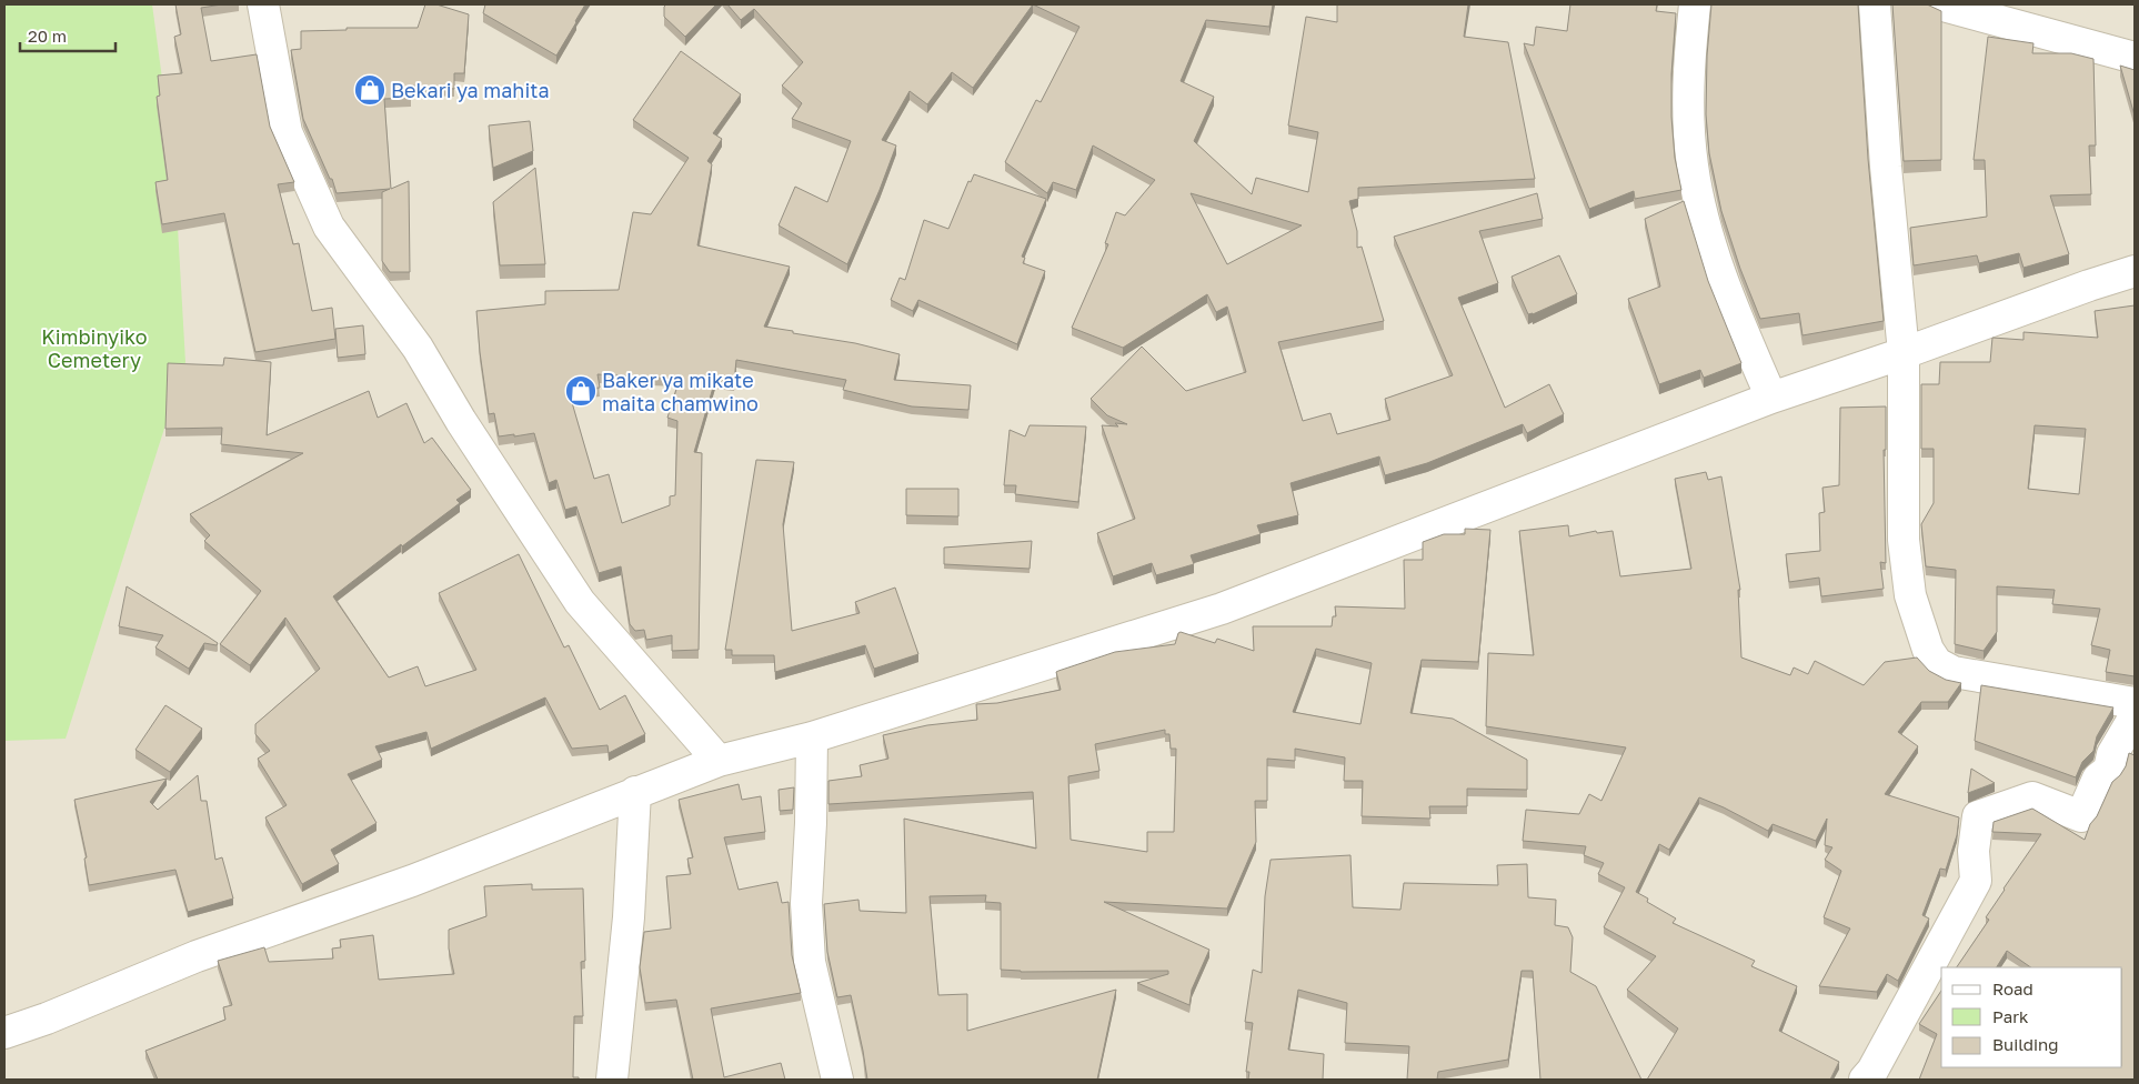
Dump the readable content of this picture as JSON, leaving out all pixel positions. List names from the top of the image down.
{
  "parks": ["Kimbinyiko Cemetery"],
  "places": {
    "shop": ["Bekari ya mahita", "Baker ya mikate maita chamwino"]
  },
  "legend": ["Road", "Park", "Building"],
  "scale_bar": "20 m"
}
